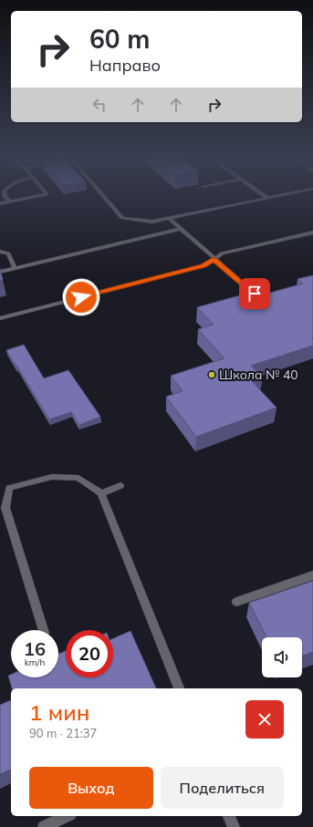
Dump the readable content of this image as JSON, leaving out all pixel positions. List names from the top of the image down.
{
  "places": ["Школа № 40"],
  "page": {
    "turn": ["60 m", "Направо"],
    "speed": "16 km/h",
    "limit": "20",
    "heading": ["1 мин", "90 m · 21:37"],
    "buttons": ["Выход", "Поделиться"]
  }
}
